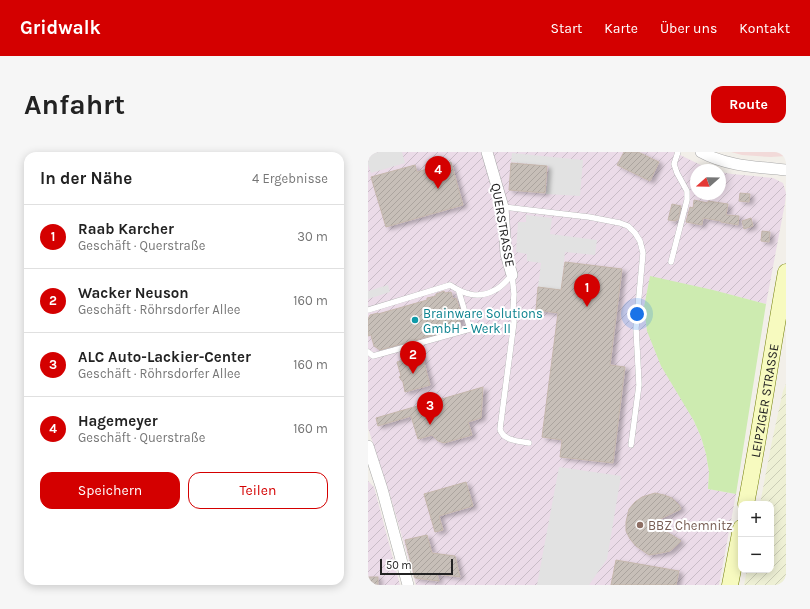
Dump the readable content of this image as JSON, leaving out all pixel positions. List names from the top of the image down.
{
  "streets": {
    "main road": ["LEIPZIGER STRASSE"],
    "street": ["QUERSTRASSE"]
  },
  "places": ["Brainware Solutions GmbH - Werk II", "BBZ Chemnitz"],
  "scale_bar": "50 m",
  "north": "left",
  "page": {
    "header": "Gridwalk",
    "nav": [
      "Start",
      "Karte",
      "Über uns",
      "Kontakt"
    ],
    "buttons": [
      "Route",
      ["Speichern", "Teilen"]
    ],
    "title": "Anfahrt",
    "heading": ["In der Nähe", "4 Ergebnisse"],
    "pins": [
      "4",
      "1",
      "2",
      "3"
    ],
    "list": [
      {
        "mark": "1",
        "name": "Raab Karcher",
        "note": "Geschäft · Querstraße",
        "value": "30 m"
      },
      {
        "mark": "2",
        "name": "Wacker Neuson",
        "note": "Geschäft · Röhrsdorfer Allee",
        "value": "160 m"
      },
      {
        "mark": "3",
        "name": "ALC Auto-Lackier-Center",
        "note": "Geschäft · Röhrsdorfer Allee",
        "value": "160 m"
      },
      {
        "mark": "4",
        "name": "Hagemeyer",
        "note": "Geschäft · Querstraße",
        "value": "160 m"
      }
    ],
    "map_buttons": ["+", "−"],
    "scale": "50 m"
  }
}
